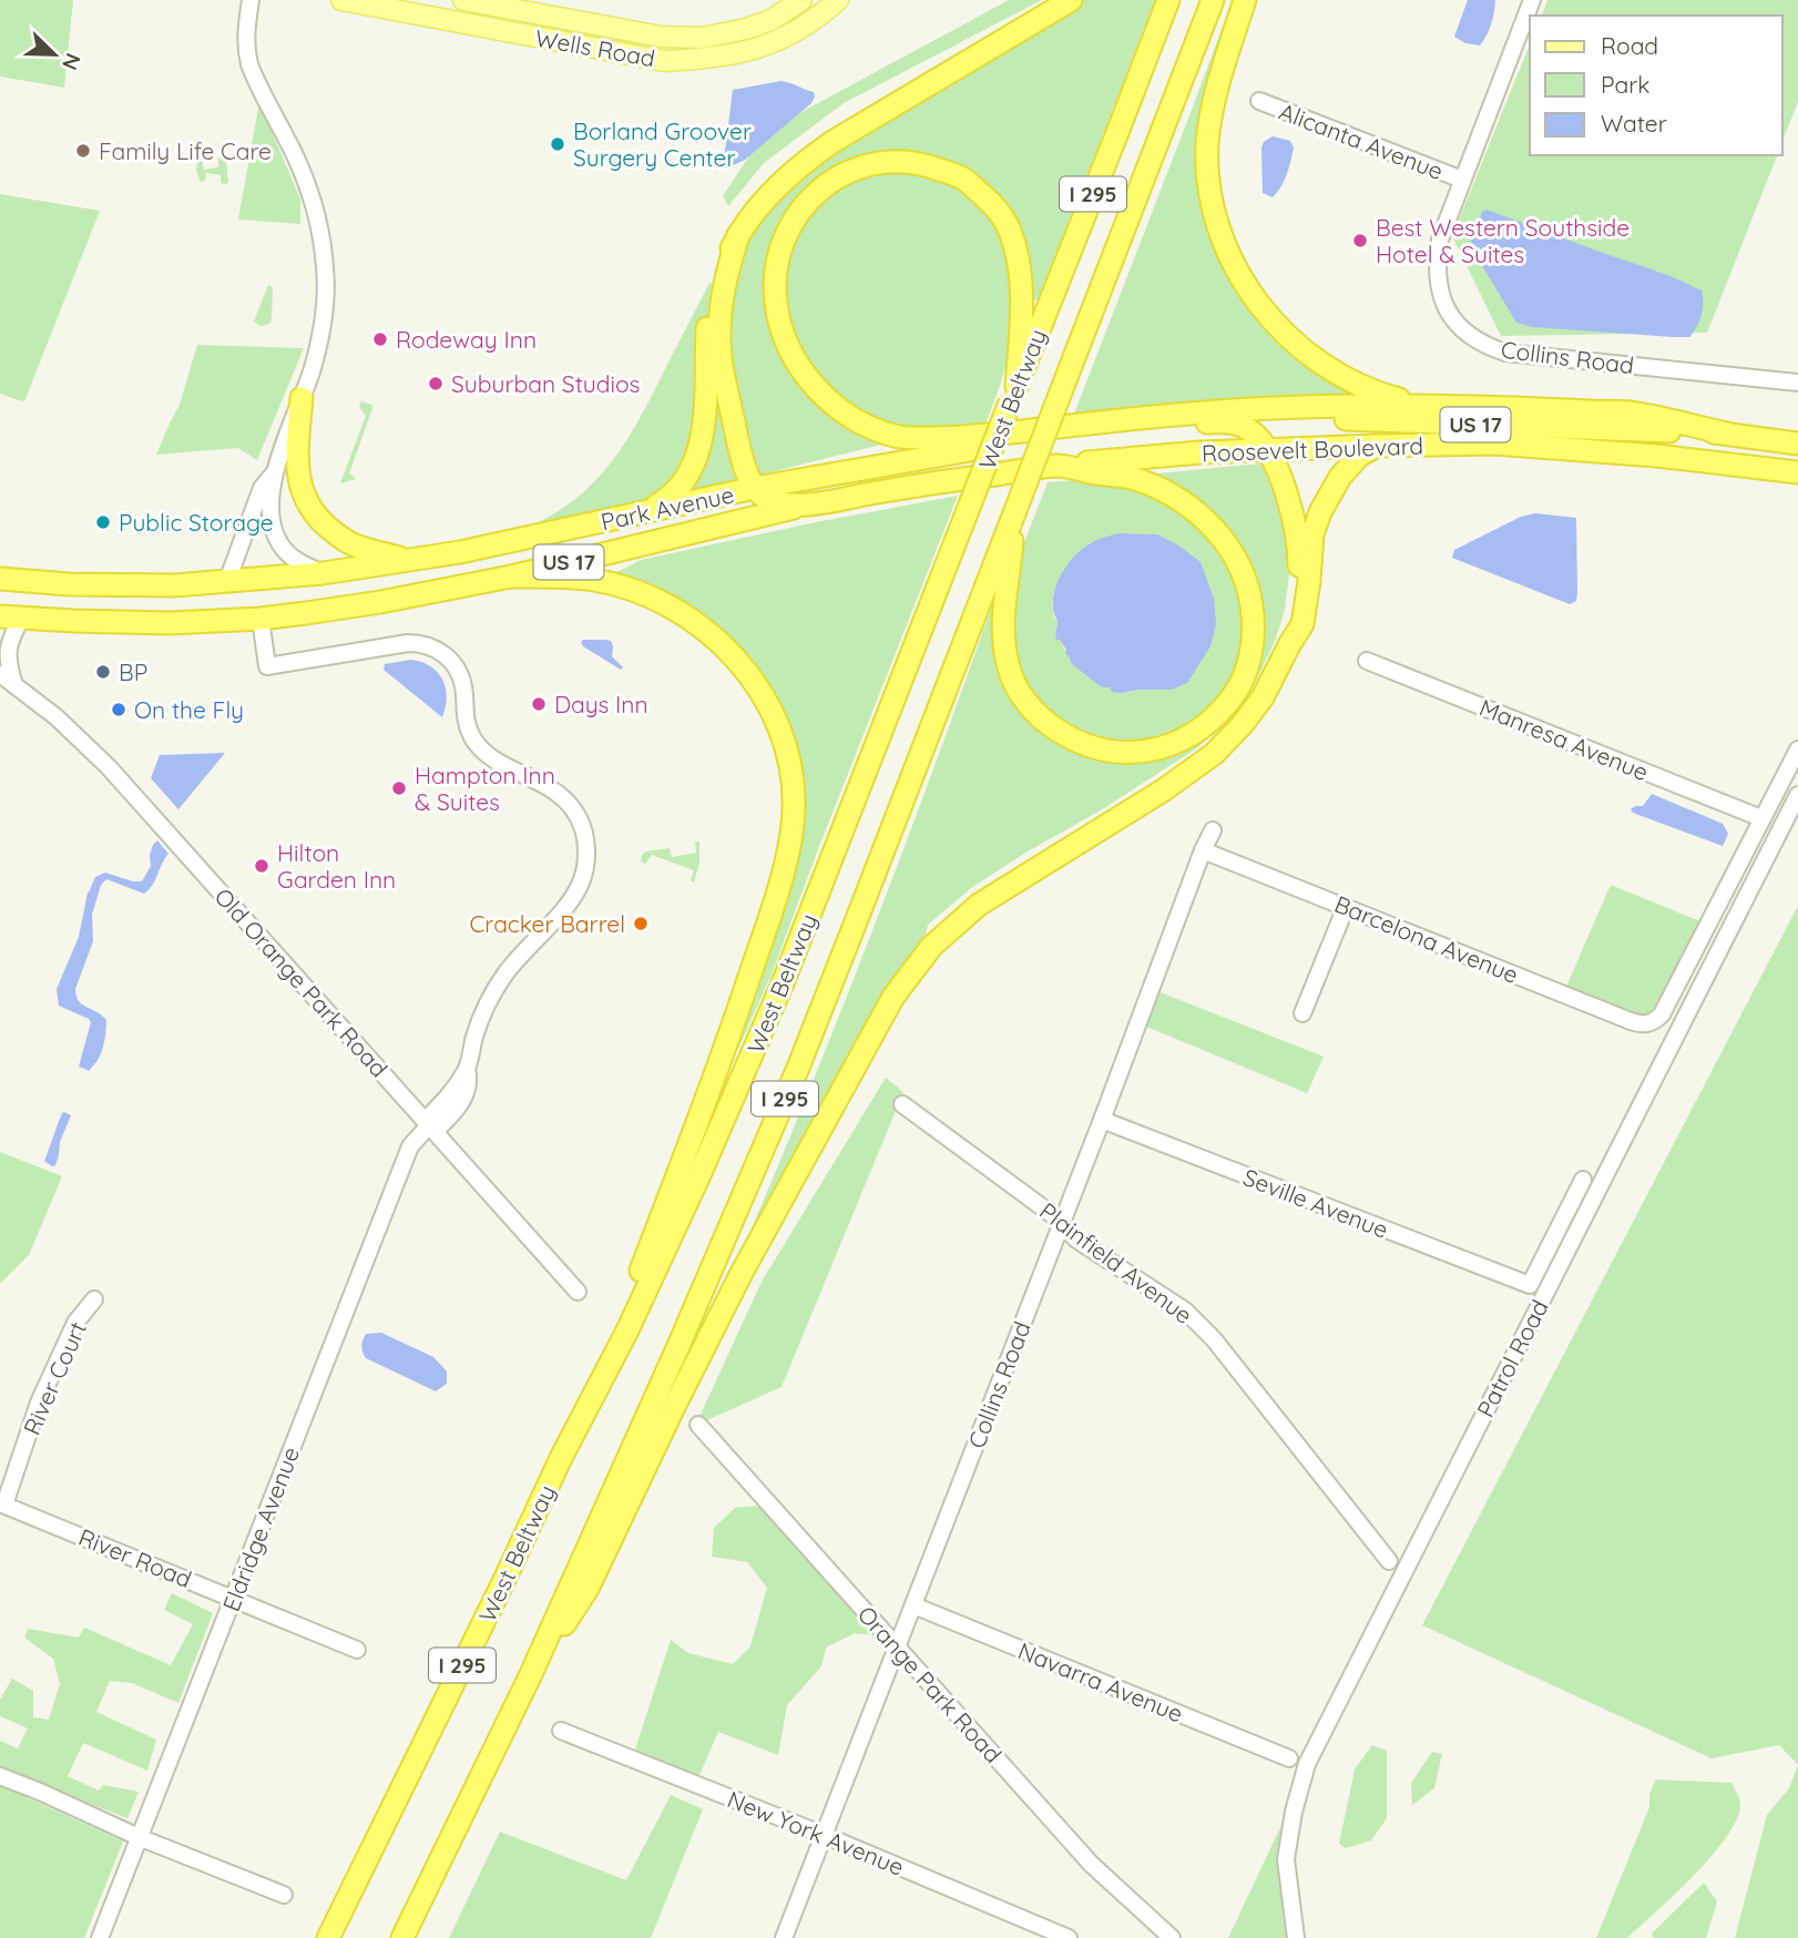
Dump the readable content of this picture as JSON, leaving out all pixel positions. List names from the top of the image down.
{
  "streets": {
    "highway": [
      "I 295",
      "West Beltway",
      "US 17",
      "Roosevelt Boulevard",
      "Park Avenue"
    ],
    "main road": ["Wells Road"],
    "street": [
      "Alicanta Avenue",
      "Collins Road",
      "Manresa Avenue",
      "Barcelona Avenue",
      "Old Orange Park Road",
      "Seville Avenue",
      "Plainfield Avenue",
      "Patrol Road",
      "River Court",
      "Eldridge Avenue",
      "River Road",
      "Navarra Avenue",
      "Orange Park Road",
      "New York Avenue"
    ]
  },
  "crossings": [
    ["Alicanta Avenue", "Collins Road"],
    ["Collins Road", "Barcelona Avenue"],
    ["Collins Road", "Seville Avenue"],
    ["Collins Road", "Plainfield Avenue"],
    ["Collins Road", "Navarra Avenue"],
    ["Collins Road", "Orange Park Road"],
    ["Collins Road", "New York Avenue"],
    ["US 17", "Roosevelt Boulevard"],
    ["US 17", "Park Avenue"],
    ["Roosevelt Boulevard", "Park Avenue"],
    ["Park Avenue", "Eldridge Avenue"],
    ["Manresa Avenue", "Barcelona Avenue"],
    ["Old Orange Park Road", "Eldridge Avenue"],
    ["River Court", "River Road"],
    ["Eldridge Avenue", "River Road"]
  ],
  "places": [
    "Borland Groover Surgery Center",
    "Family Life Care",
    "Best Western Southside Hotel & Suites",
    "Rodeway Inn",
    "Suburban Studios",
    "Public Storage",
    "BP",
    "Days Inn",
    "On the Fly",
    "Hampton Inn & Suites",
    "Hilton Garden Inn",
    "Cracker Barrel"
  ],
  "legend": ["Road", "Park", "Water"],
  "north": "bottom right"
}
